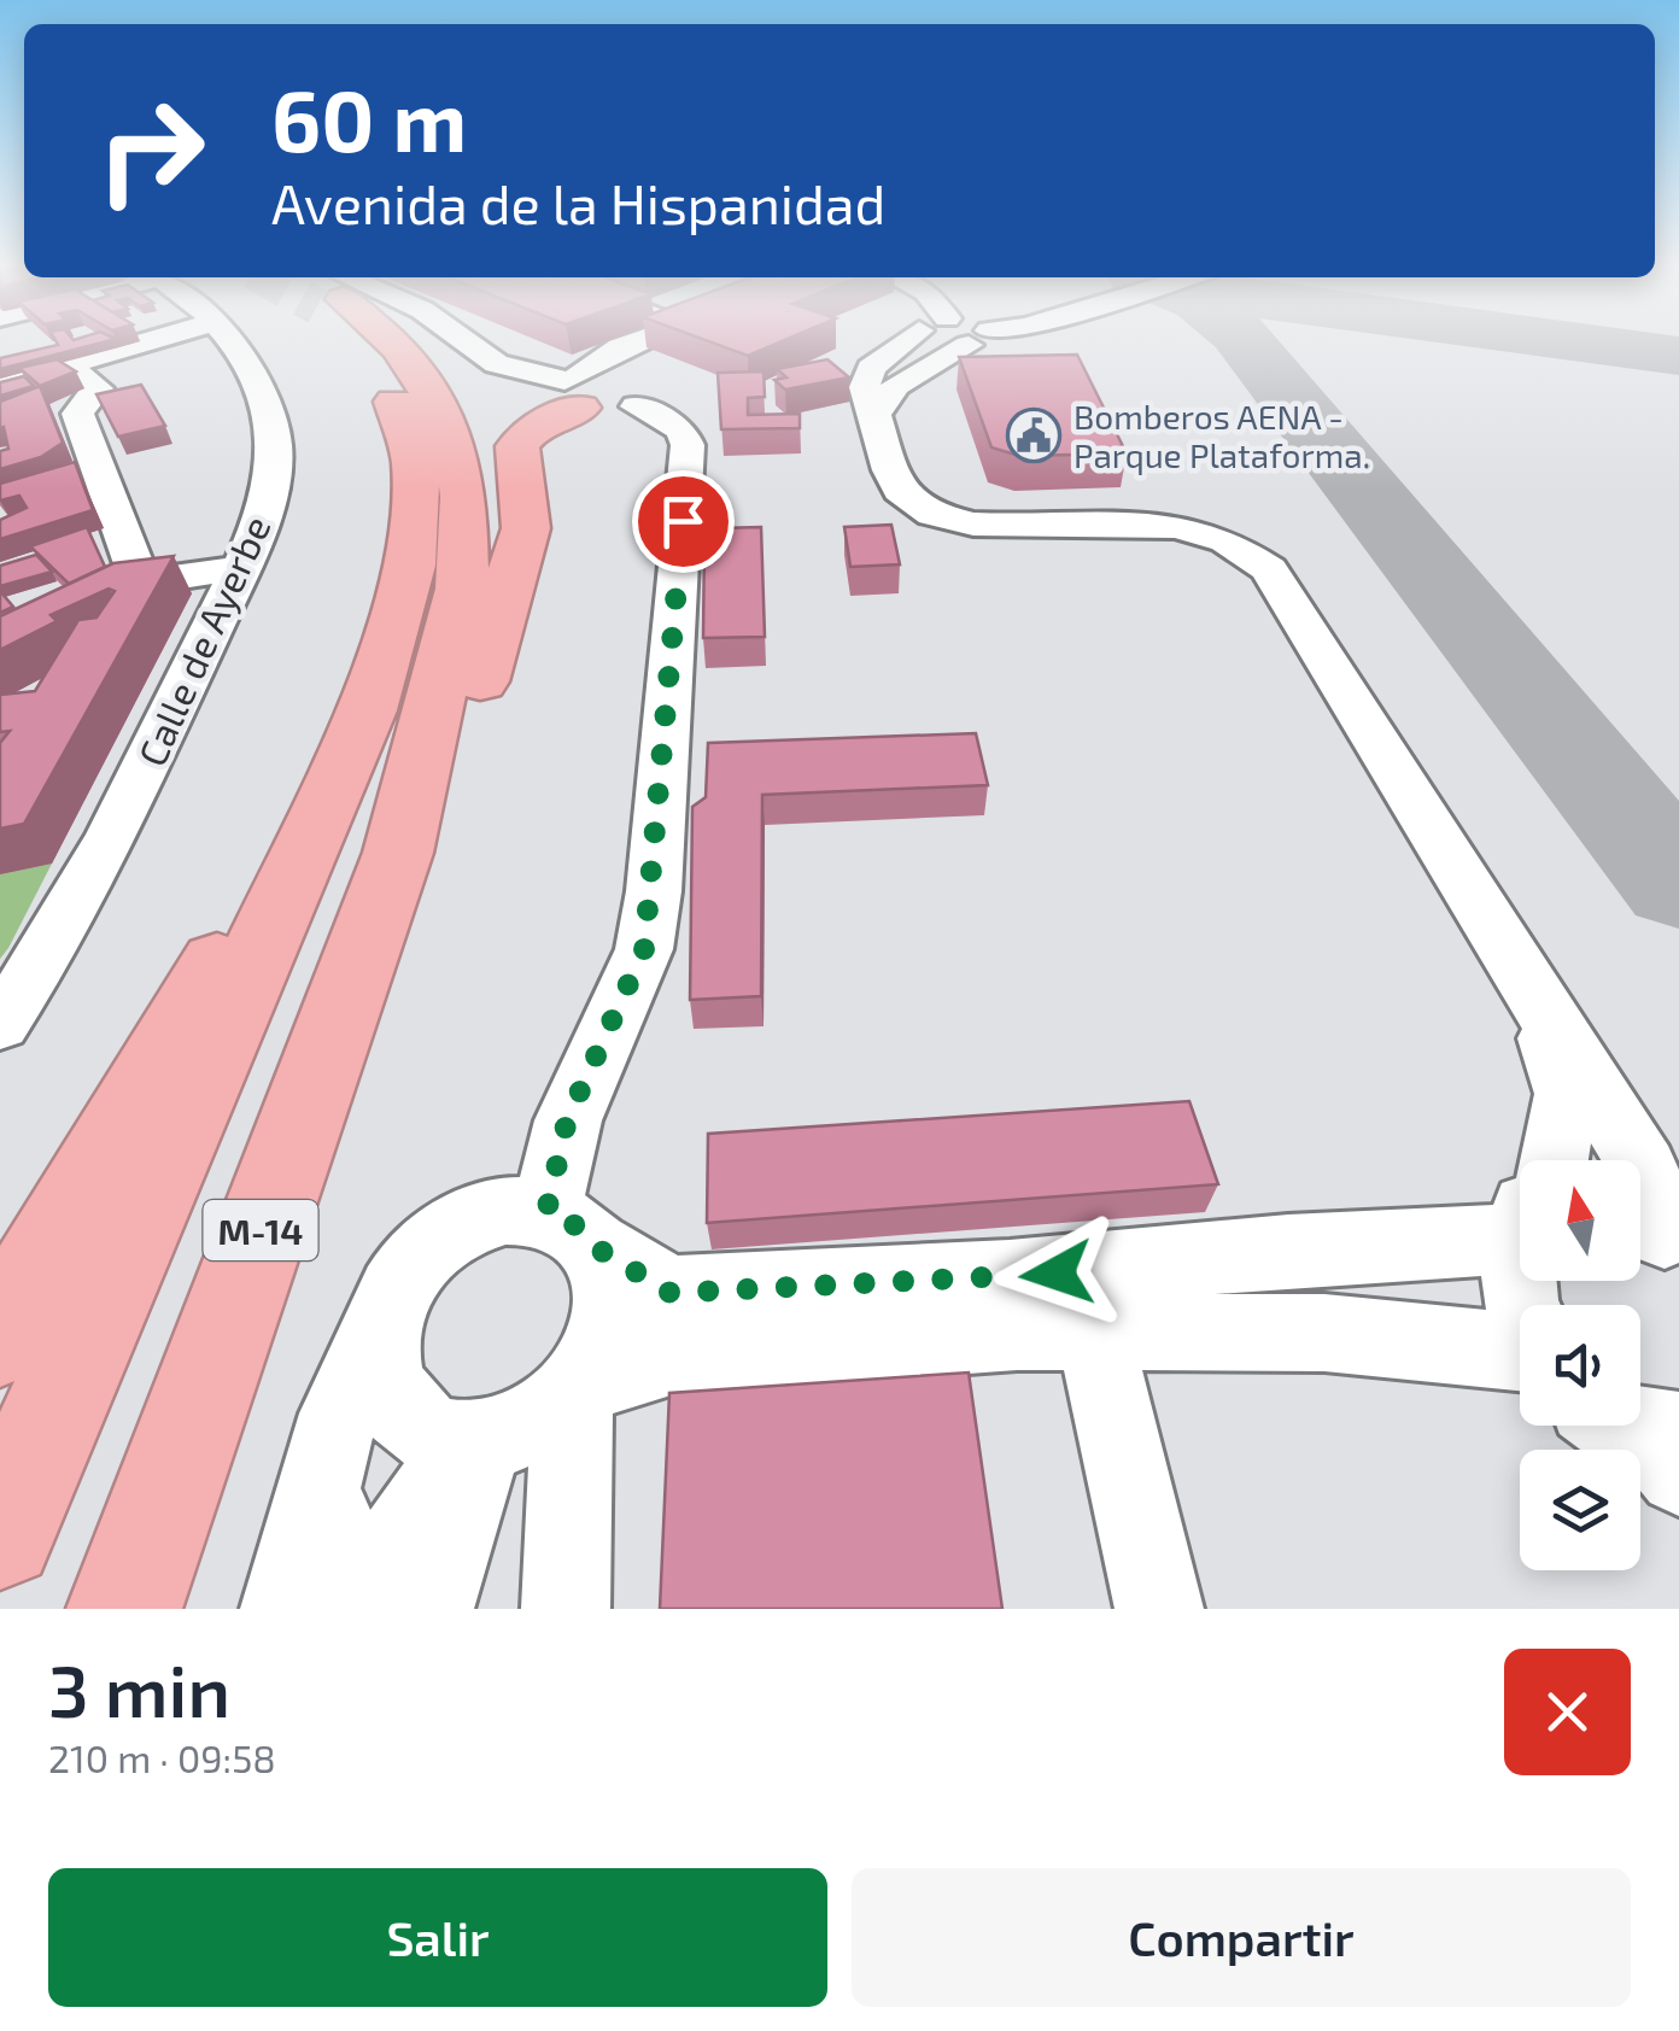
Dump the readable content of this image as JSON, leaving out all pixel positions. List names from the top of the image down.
{
  "streets": {
    "highway": ["M-14"],
    "street": ["Calle de Ayerbe"]
  },
  "places": {
    "public building": ["Bomberos AENA - Parque Plataforma."]
  },
  "north": "top",
  "page": {
    "turn": ["60 m", "Avenida de la Hispanidad"],
    "heading": ["3 min", "210 m · 09:58"],
    "buttons": ["Salir", "Compartir"]
  }
}
